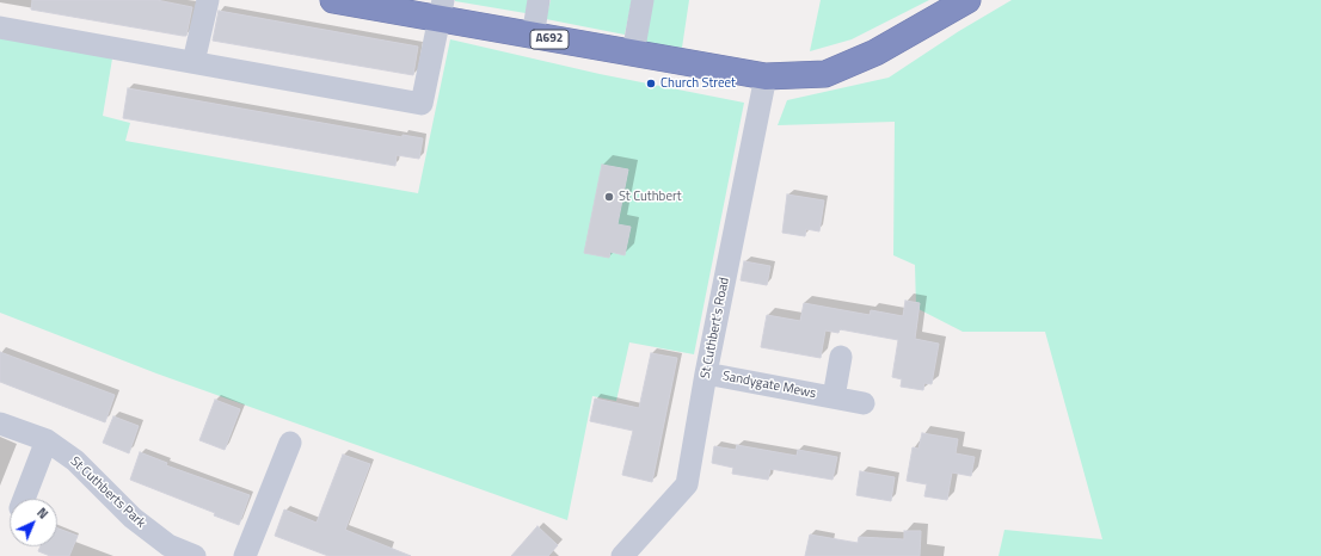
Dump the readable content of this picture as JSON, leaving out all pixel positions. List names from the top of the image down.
{
  "streets": {
    "highway": ["A692"],
    "street": ["St Cuthbert's Road", "Sandygate Mews", "St Cuthberts Park"]
  },
  "crossings": [
    ["A692", "St Cuthbert's Road"],
    ["St Cuthbert's Road", "Sandygate Mews"]
  ],
  "places": ["Church Street", "St Cuthbert"],
  "north": "top right"
}
